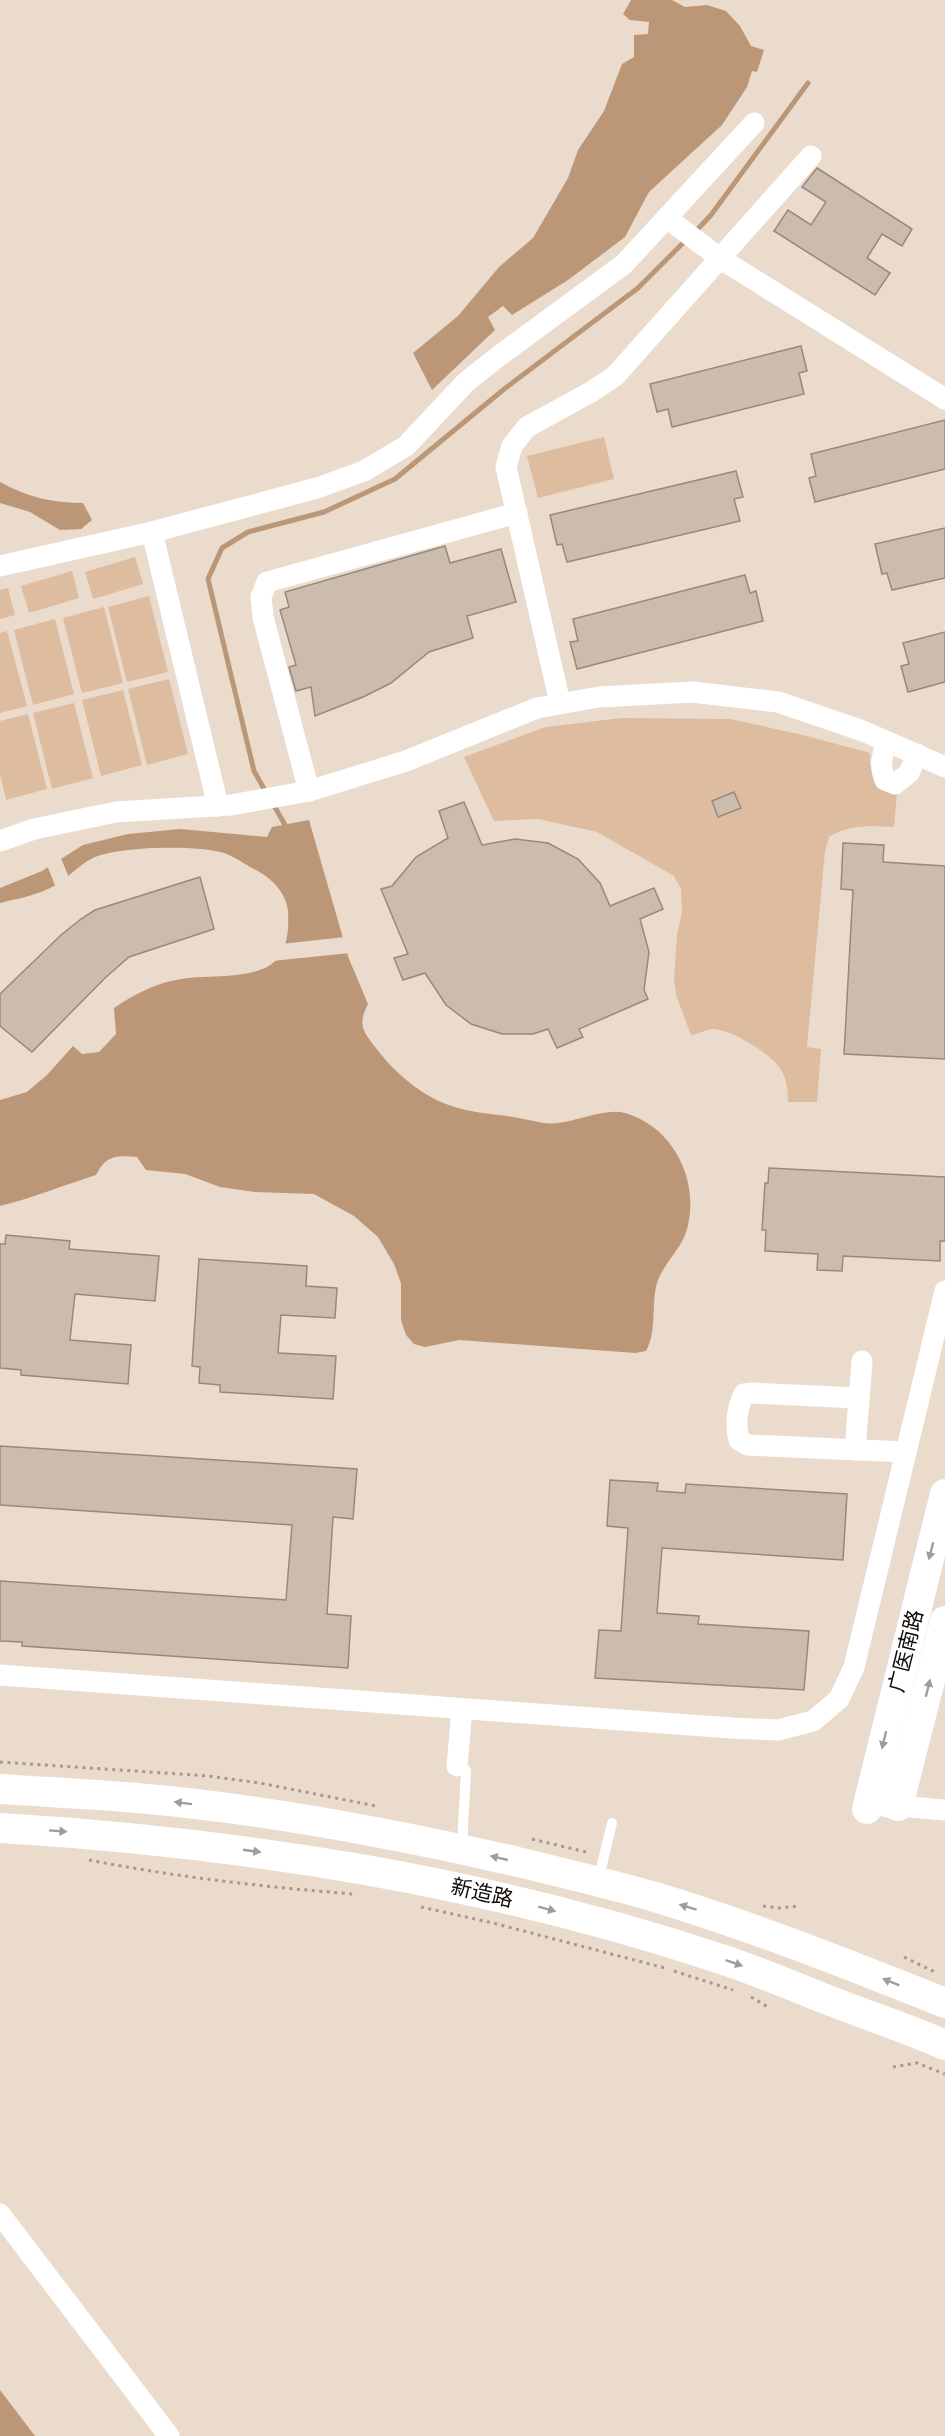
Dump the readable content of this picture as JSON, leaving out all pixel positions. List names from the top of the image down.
{
  "streets": {
    "main road": ["广医南路", "新造路"]
  }
}
